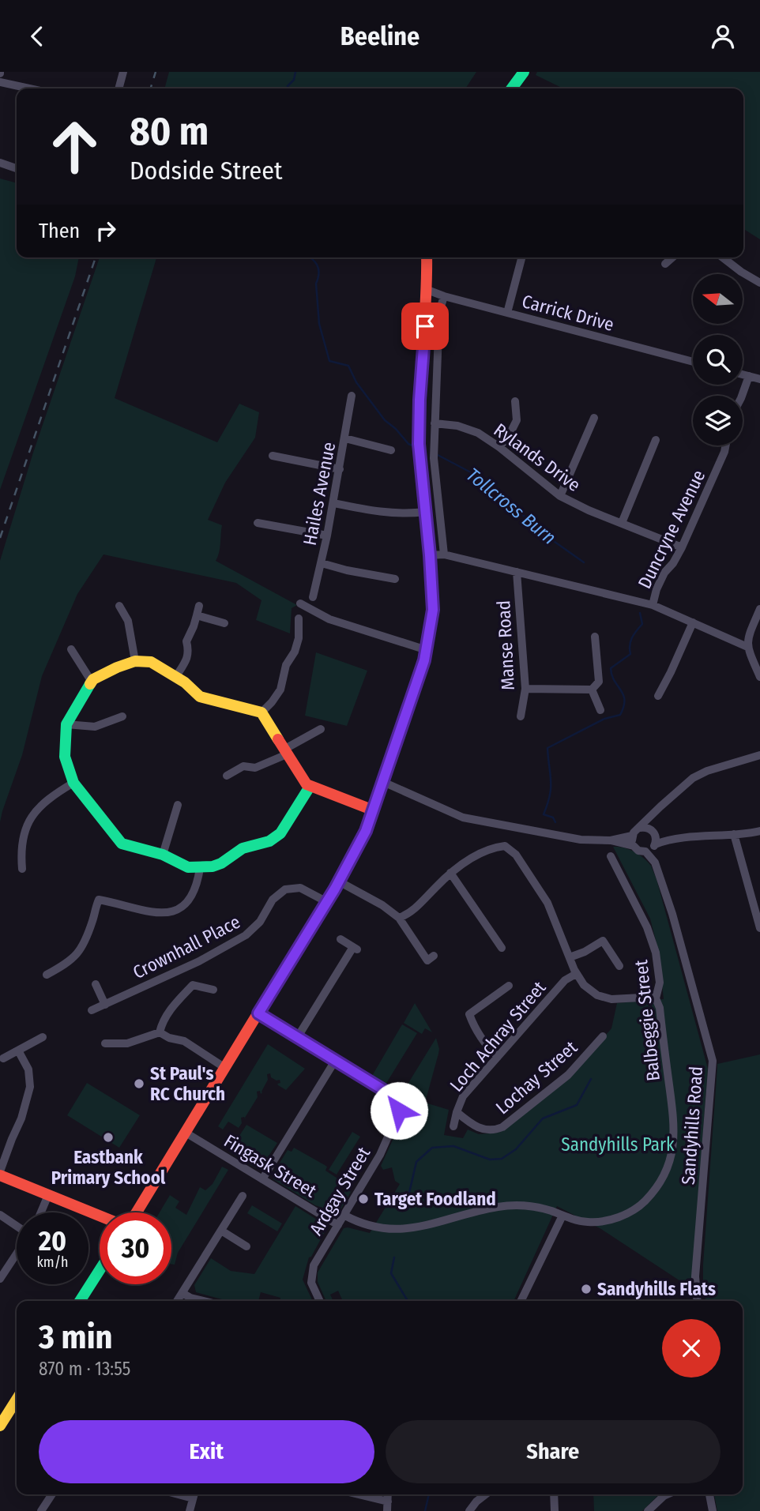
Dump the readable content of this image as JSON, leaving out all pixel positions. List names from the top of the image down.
{
  "streets": {
    "street": [
      "Carrick Drive",
      "Rylands Drive",
      "Hailes Avenue",
      "Duncryne Avenue",
      "Manse Road",
      "Crownhall Place",
      "Balbeggie Street",
      "Loch Achray Street",
      "Lochay Street",
      "Sandyhills Road",
      "Fingask Street",
      "Ardgay Street"
    ]
  },
  "crossings": [
    ["Rylands Drive", "Duncryne Avenue"],
    ["Balbeggie Street", "Ardgay Street"],
    ["Loch Achray Street", "Lochay Street"],
    ["Fingask Street", "Ardgay Street"]
  ],
  "water": ["Tollcross Burn"],
  "parks": ["Sandyhills Park"],
  "places": [
    "St Paul's RC Church",
    "Eastbank Primary School",
    "Target Foodland",
    "Sandyhills Flats"
  ],
  "north": "left",
  "page": {
    "header": "Beeline",
    "turn": ["80 m", "Dodside Street"],
    "then": "Then",
    "speed": "20 km/h",
    "limit": "30",
    "heading": ["3 min", "870 m · 13:55"],
    "buttons": ["Exit", "Share"]
  }
}
